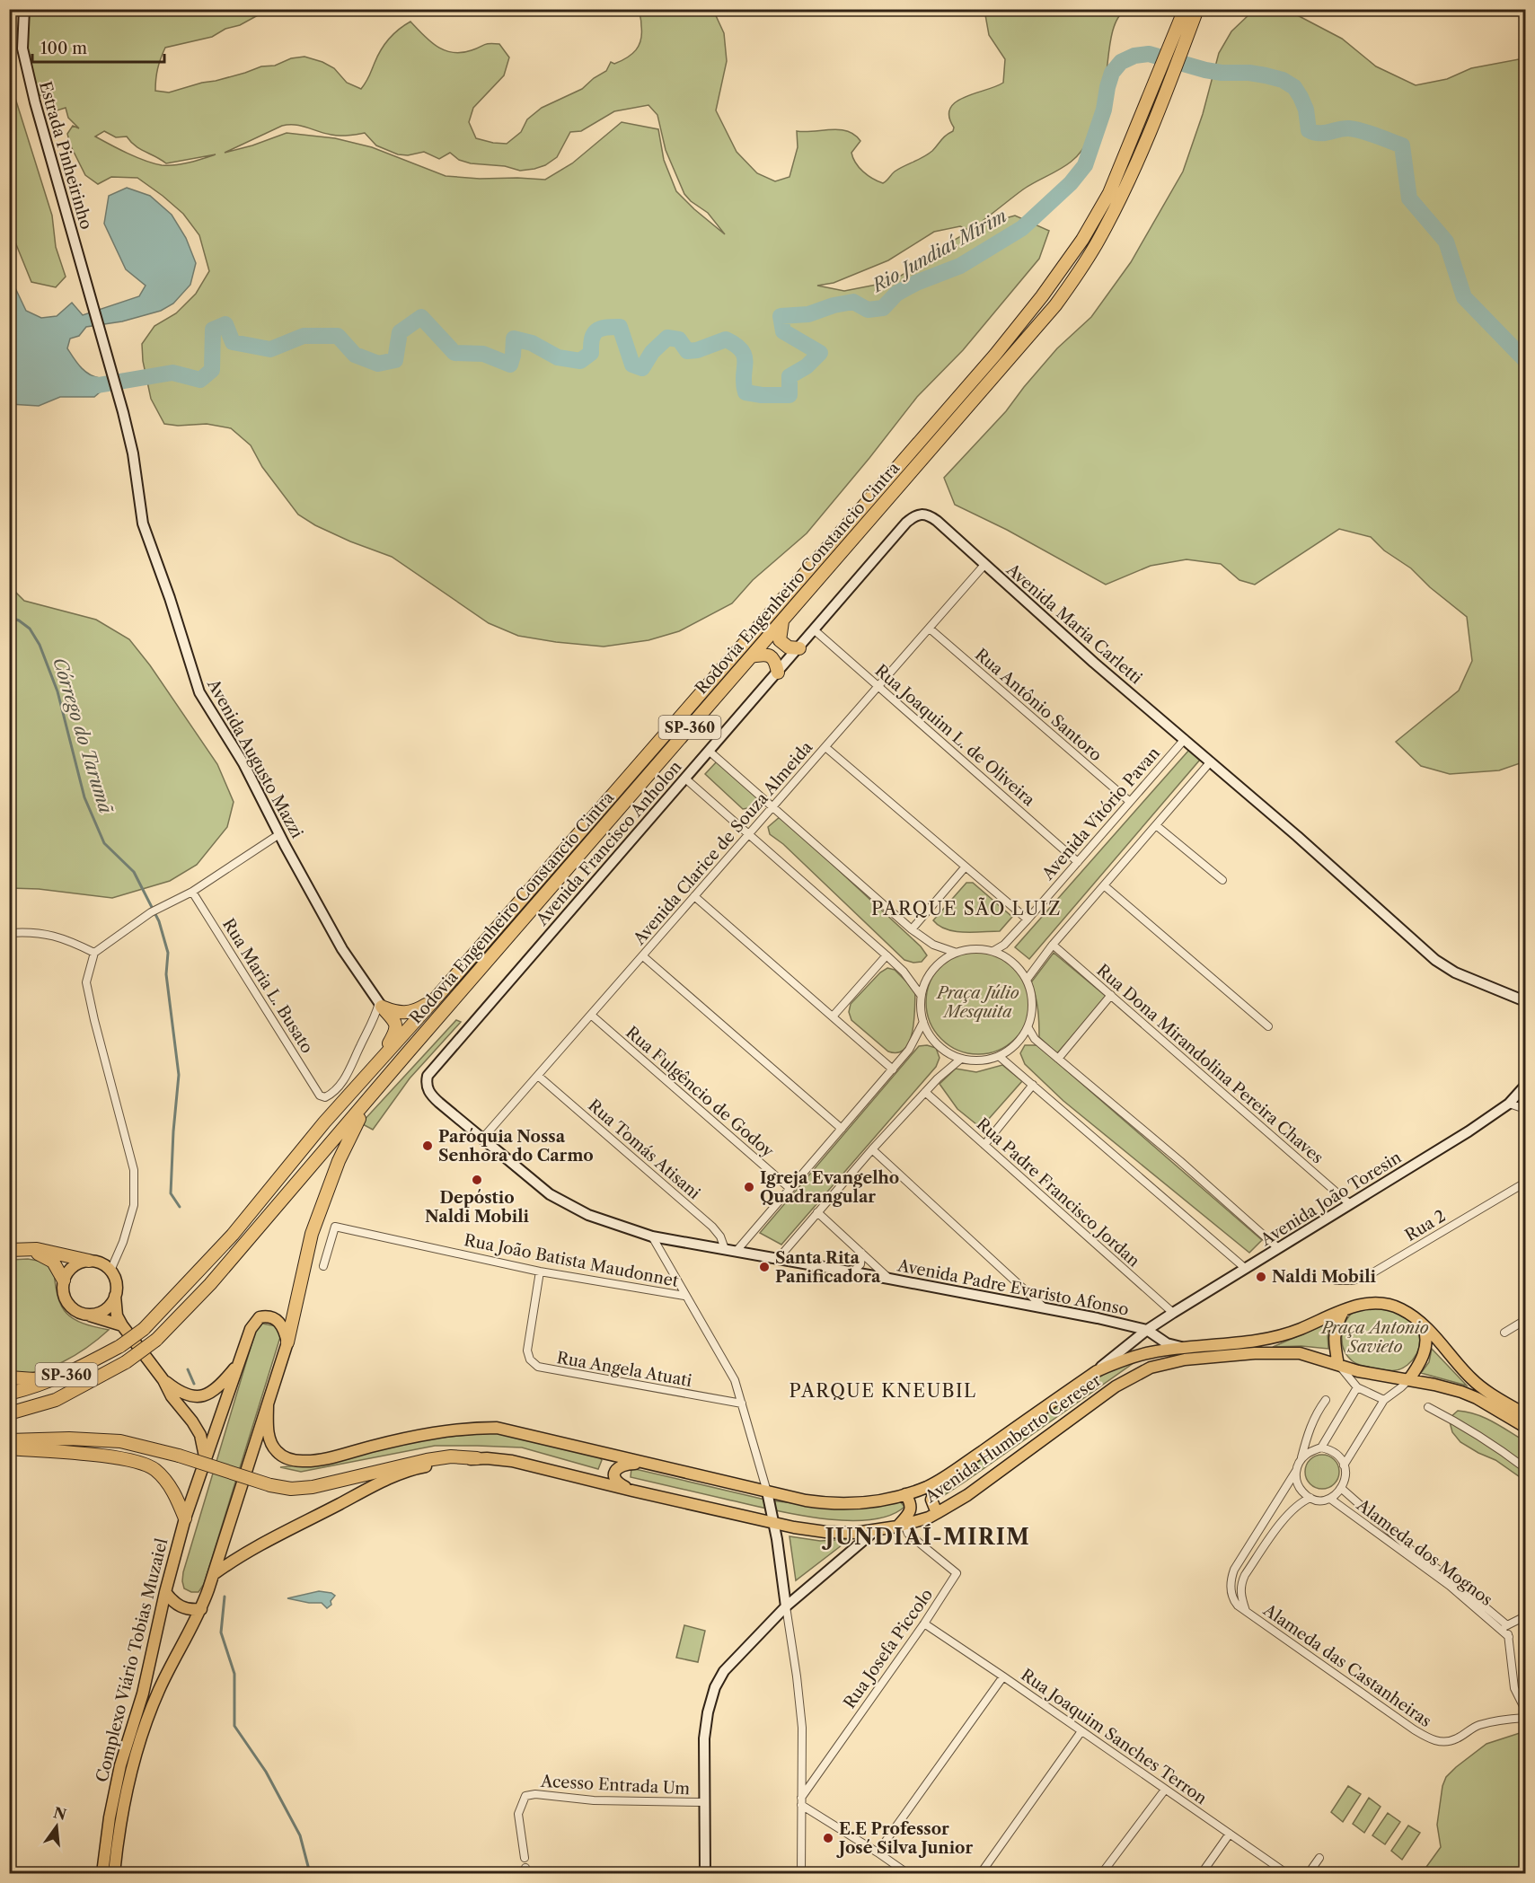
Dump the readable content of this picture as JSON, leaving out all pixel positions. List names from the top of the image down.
{
  "streets": {
    "highway": ["Rodovia Engenheiro Constancio Cintra", "SP-360"],
    "main road": ["Avenida Humberto Cereser", "Complexo Viário Tobias Muzaiel"],
    "street": [
      "Estrada Pinheirinho",
      "Avenida Maria Carletti",
      "Rua Antônio Santoro",
      "Rua Joaquim L. de Oliveira",
      "Avenida Augusto Mazzi",
      "Avenida Vitório Pavan",
      "Avenida Francisco Anholon",
      "Avenida Clarice de Souza Almeida",
      "Rua Maria L. Busato",
      "Rua Dona Mirandolina Pereira Chaves",
      "Rua Fulgêncio de Godoy",
      "Rua Tomás Atisani",
      "Rua Padre Francisco Jordan",
      "Avenida João Toresin",
      "Rua 2",
      "Rua João Batista Maudonnet",
      "Avenida Padre Evaristo Afonso",
      "Rua Angela Atuati",
      "Alameda dos Mognos",
      "Rua Josefa Piccolo",
      "Alameda das Castanheiras",
      "Rua Joaquim Sanches Terron",
      "Acesso Entrada Um"
    ]
  },
  "crossings": [
    ["Estrada Pinheirinho", "Avenida Augusto Mazzi"],
    ["Rodovia Engenheiro Constancio Cintra", "SP-360"],
    ["Avenida Maria Carletti", "Avenida Vitório Pavan"],
    ["Avenida Maria Carletti", "Avenida Francisco Anholon"],
    ["Avenida Maria Carletti", "Avenida Clarice de Souza Almeida"],
    ["Rua Antônio Santoro", "Avenida Vitório Pavan"],
    ["Rua Antônio Santoro", "Avenida Clarice de Souza Almeida"],
    ["Rua Joaquim L. de Oliveira", "Avenida Vitório Pavan"],
    ["Rua Joaquim L. de Oliveira", "Avenida Francisco Anholon"],
    ["Rua Joaquim L. de Oliveira", "Avenida Clarice de Souza Almeida"],
    ["Avenida Augusto Mazzi", "Rua Maria L. Busato"],
    ["Avenida Francisco Anholon", "Avenida Padre Evaristo Afonso"],
    ["Avenida Clarice de Souza Almeida", "Rua Fulgêncio de Godoy"],
    ["Avenida Clarice de Souza Almeida", "Rua Tomás Atisani"],
    ["Avenida Clarice de Souza Almeida", "Avenida Padre Evaristo Afonso"],
    ["Rua Dona Mirandolina Pereira Chaves", "Avenida João Toresin"],
    ["Rua Tomás Atisani", "Avenida Padre Evaristo Afonso"],
    ["Rua Padre Francisco Jordan", "Avenida João Toresin"],
    ["Avenida João Toresin", "Avenida Padre Evaristo Afonso"],
    ["Avenida João Toresin", "Avenida Humberto Cereser"],
    ["Rua João Batista Maudonnet", "Rua Angela Atuati"],
    ["Avenida Padre Evaristo Afonso", "Avenida Humberto Cereser"],
    ["Avenida Humberto Cereser", "Rua Josefa Piccolo"],
    ["Alameda dos Mognos", "Alameda das Castanheiras"],
    ["Rua Josefa Piccolo", "Rua Joaquim Sanches Terron"]
  ],
  "districts": ["PARQUE SÃO LUIZ", "PARQUE KNEUBIL", "JUNDIAÍ-MIRIM"],
  "water": ["Rio Jundiaí Mirim", "Córrego do Tarumã"],
  "parks": ["Praça Júlio Mesquita", "Praça Antonio Savieto"],
  "places": [
    "Paróquia Nossa Senhora do Carmo",
    "Depóstio Naldi Mobili",
    "Igreja Evangelho Quadrangular",
    "Santa Rita Panificadora",
    "Naldi Mobili",
    "E.E Professor José Silva Junior"
  ],
  "scale_bar": "100 m",
  "north": "top"
}
